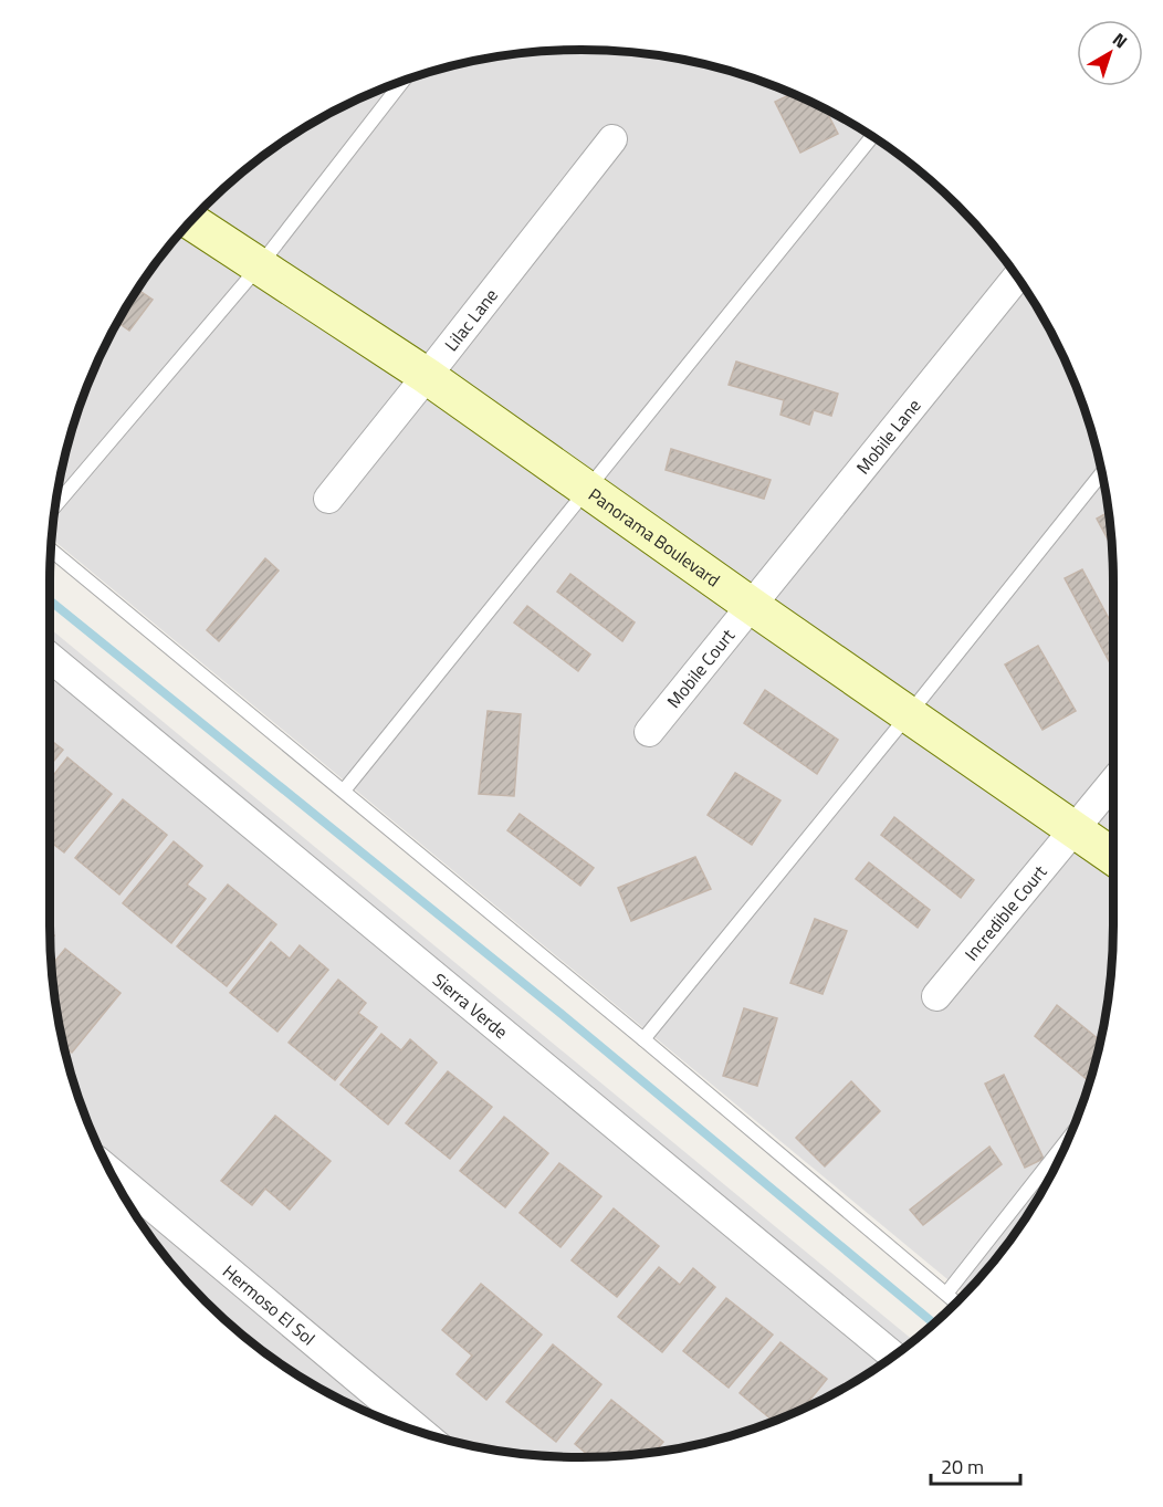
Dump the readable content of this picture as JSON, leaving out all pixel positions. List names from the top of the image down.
{
  "streets": {
    "street": [
      "Lilac Lane",
      "Mobile Lane",
      "Panorama Boulevard",
      "Mobile Court",
      "Incredible Court",
      "Sierra Verde",
      "Hermoso El Sol"
    ]
  },
  "crossings": [
    ["Lilac Lane", "Panorama Boulevard"],
    ["Mobile Lane", "Panorama Boulevard"],
    ["Mobile Lane", "Mobile Court"],
    ["Panorama Boulevard", "Mobile Court"],
    ["Panorama Boulevard", "Incredible Court"]
  ],
  "scale_bar": "20 m",
  "north": "top right"
}
